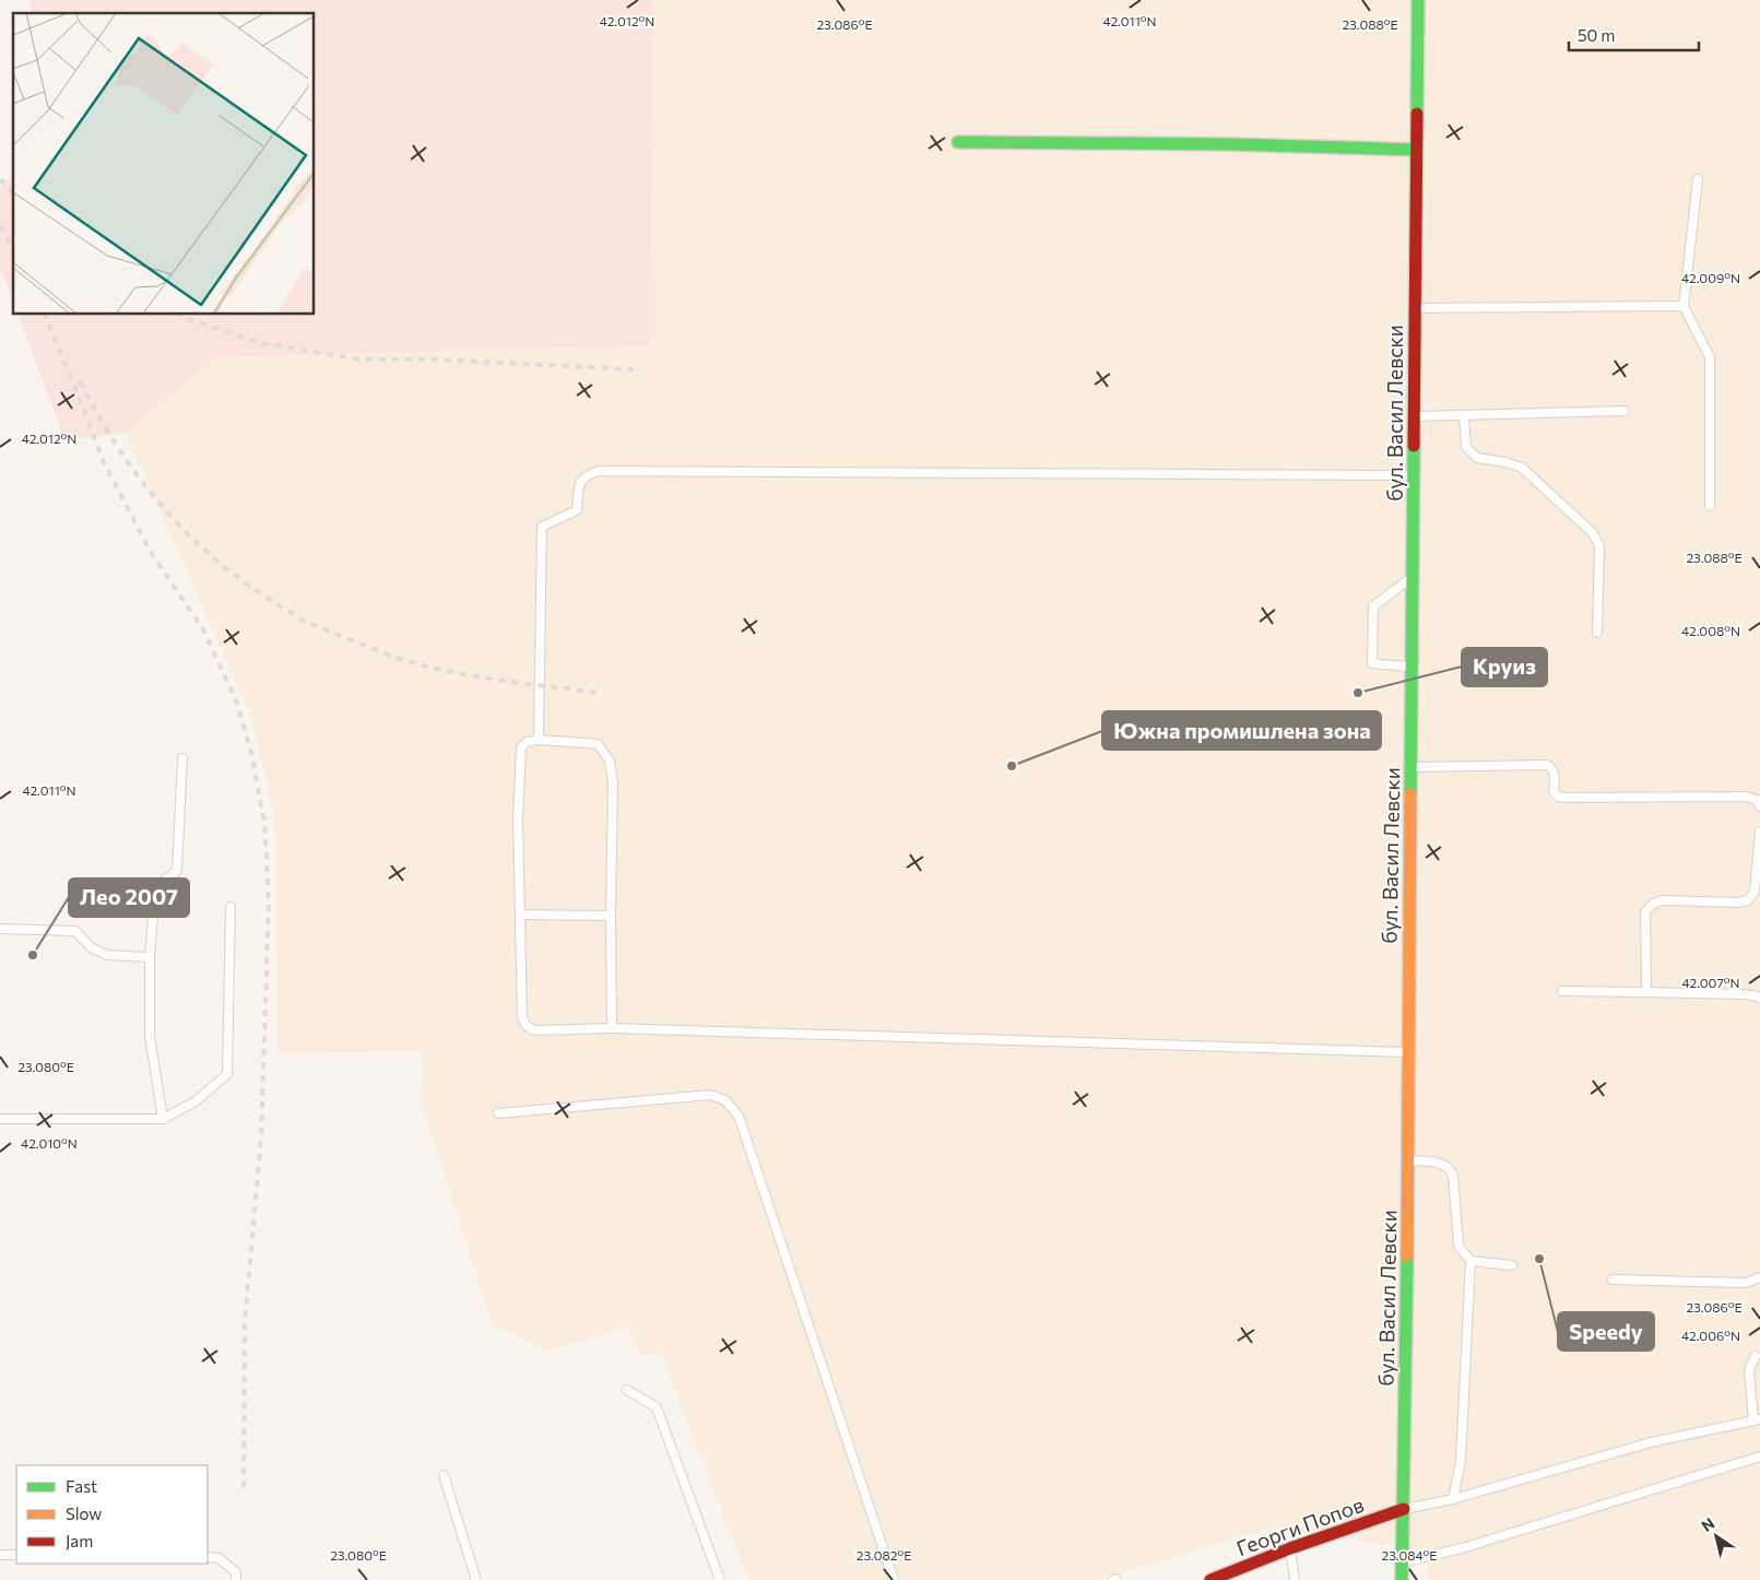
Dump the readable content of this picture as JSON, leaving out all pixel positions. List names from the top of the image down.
{
  "streets": {
    "street": ["бул. Васил Левски", "Георги Попов"]
  },
  "crossings": [
    ["бул. Васил Левски", "Георги Попов"]
  ],
  "places": [
    "Круиз",
    "Южна промишлена зона",
    "Лео 2007",
    "Speedy"
  ],
  "legend": ["Fast", "Slow", "Jam"],
  "scale_bar": "50 m",
  "north": "top left",
  "coordinates": [
    "42.012°N",
    "42.011°N",
    "23.086°E",
    "23.088°E",
    "42.009°N",
    "42.008°N",
    "42.007°N",
    "23.080°E",
    "42.010°N",
    "42.006°N",
    "23.082°E",
    "23.084°E"
  ]
}
